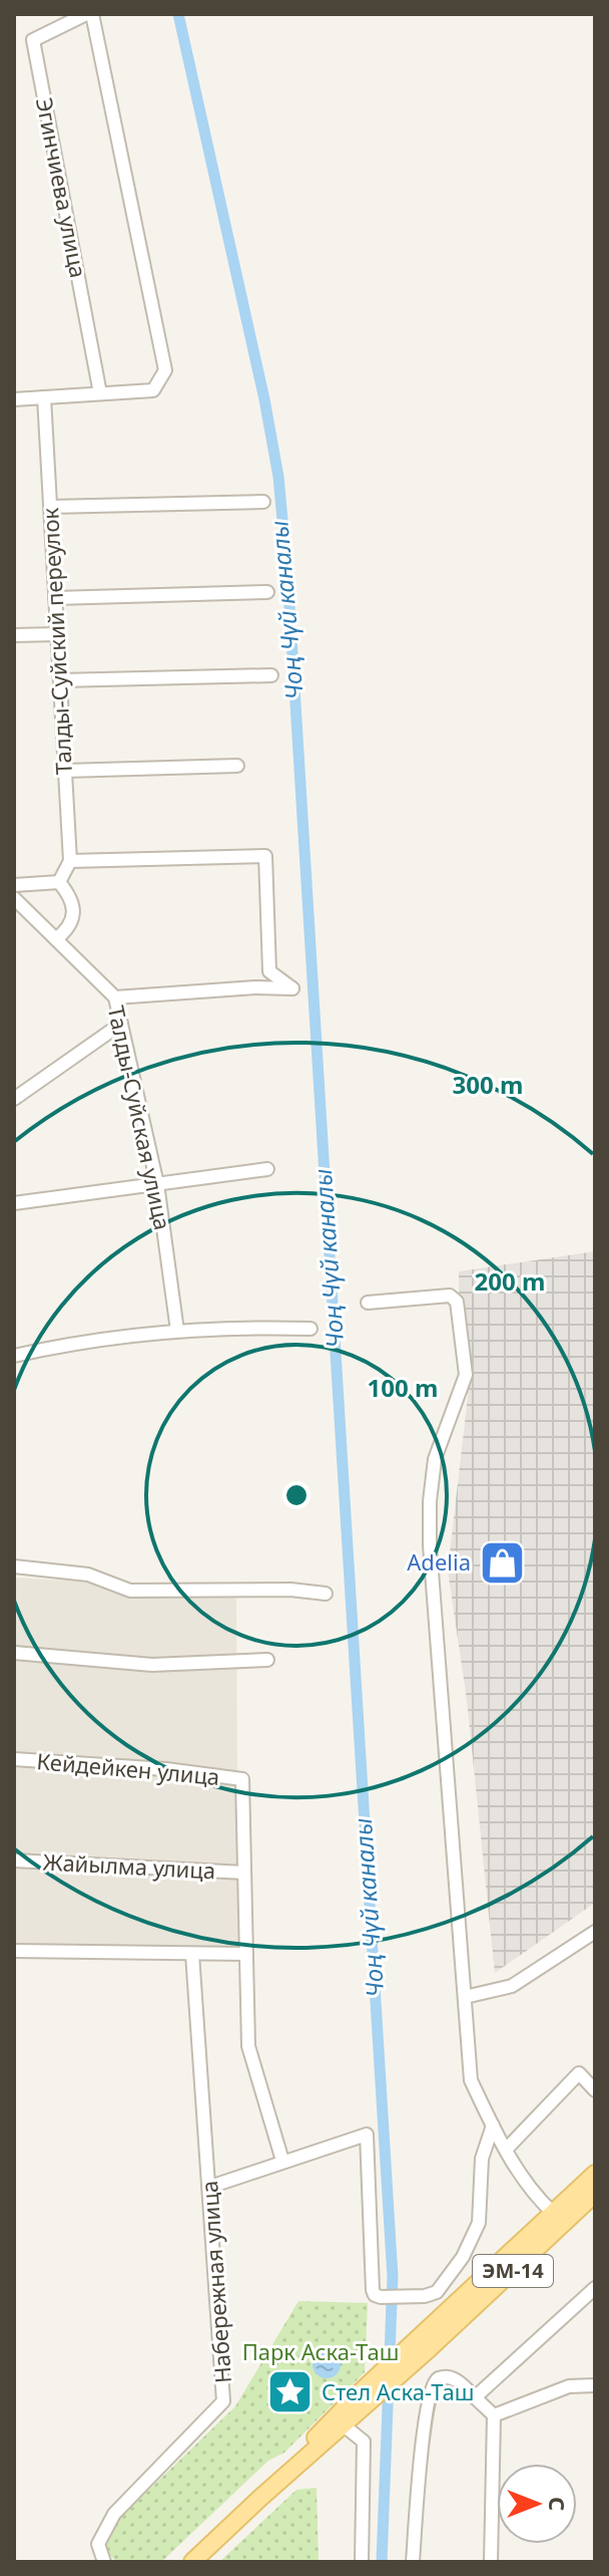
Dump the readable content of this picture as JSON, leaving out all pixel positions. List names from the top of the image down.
{
  "streets": {
    "main road": ["ЭМ-14"],
    "street": [
      "Эгинчиева улица",
      "Талды-Суйский переулок",
      "Талды-Суйская улица",
      "Кейдейкен улица",
      "Жайылма улица",
      "Набережная улица"
    ]
  },
  "crossings": [
    ["Кейдейкен улица", "Жайылма улица"]
  ],
  "water": ["Чоң Чүй каналы"],
  "parks": ["Парк Аска-Таш"],
  "places": {
    "shop": ["Adelia"],
    "place": ["Стел Аска-Таш"]
  },
  "north": "right",
  "rings": ["300 m", "200 m", "100 m"]
}
